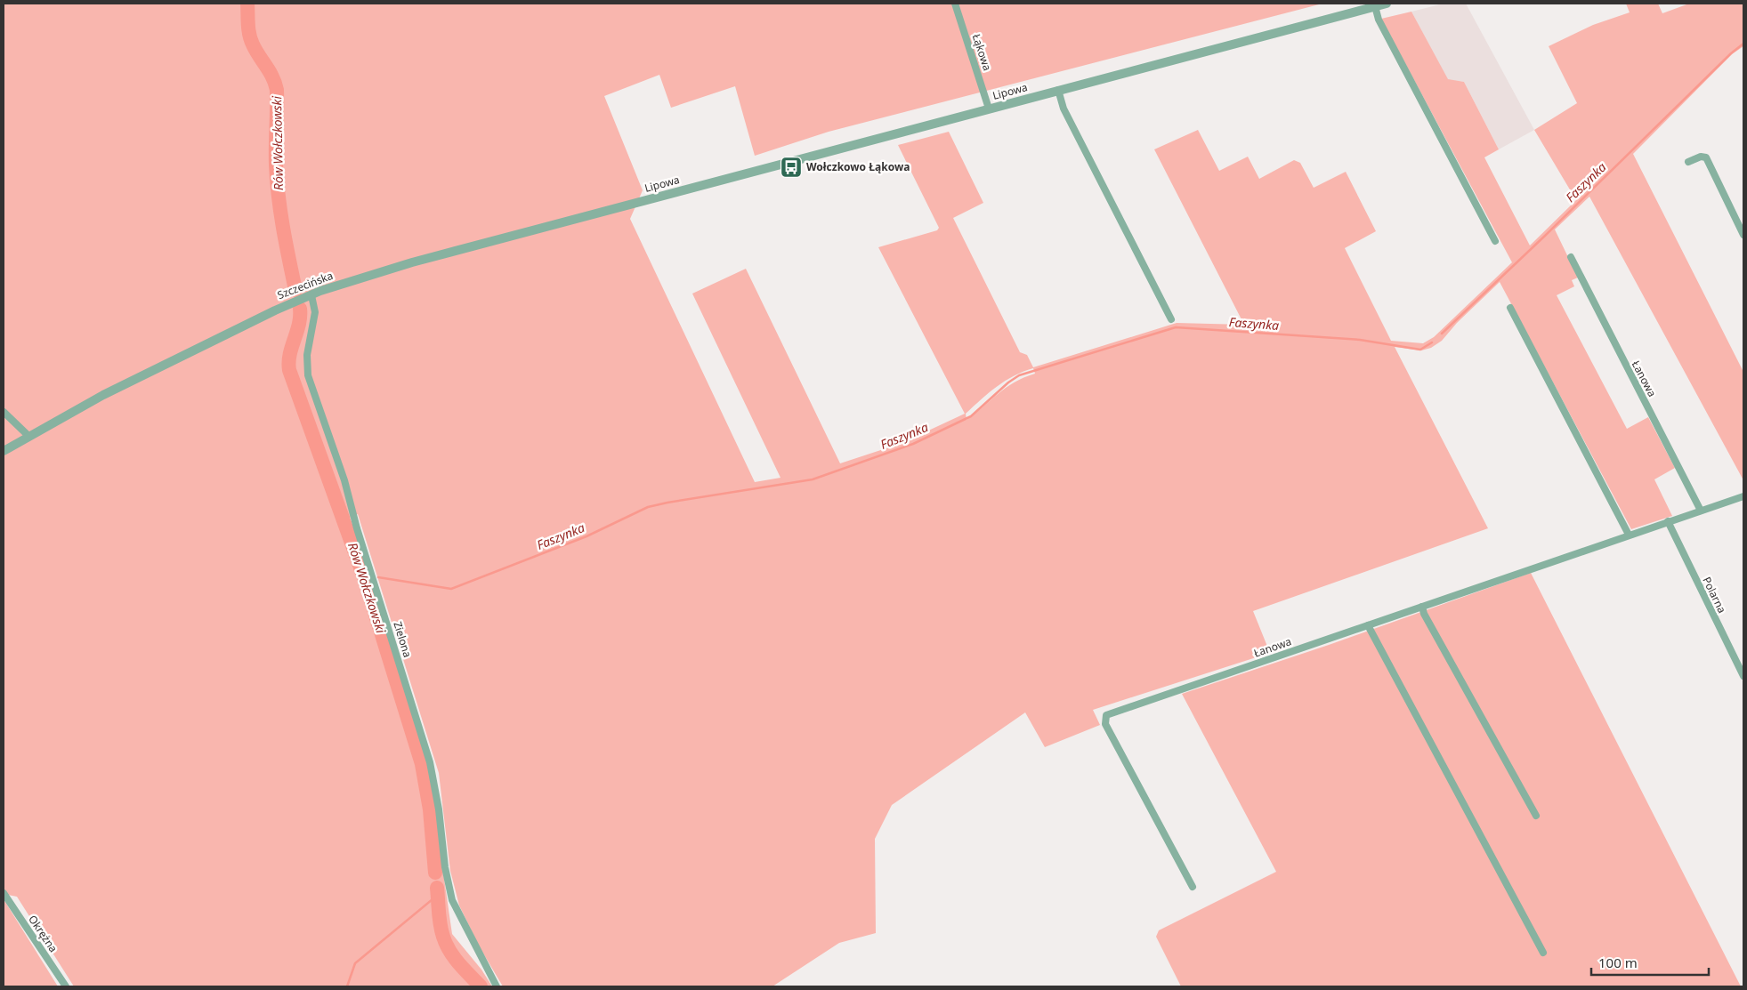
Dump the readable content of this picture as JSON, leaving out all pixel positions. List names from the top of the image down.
{
  "streets": {
    "street": [
      "Łąkowa",
      "Lipowa",
      "Szczecińska",
      "Łanowa",
      "Polarna",
      "Zielona",
      "Okrężna"
    ]
  },
  "crossings": [
    ["Łąkowa", "Lipowa"],
    ["Lipowa", "Szczecińska"],
    ["Szczecińska", "Zielona"],
    ["Łanowa", "Polarna"]
  ],
  "water": ["Rów Wołczkowski", "Faszynka"],
  "places": {
    "bus stop": ["Wołczkowo Łąkowa"]
  },
  "scale_bar": "100 m"
}
